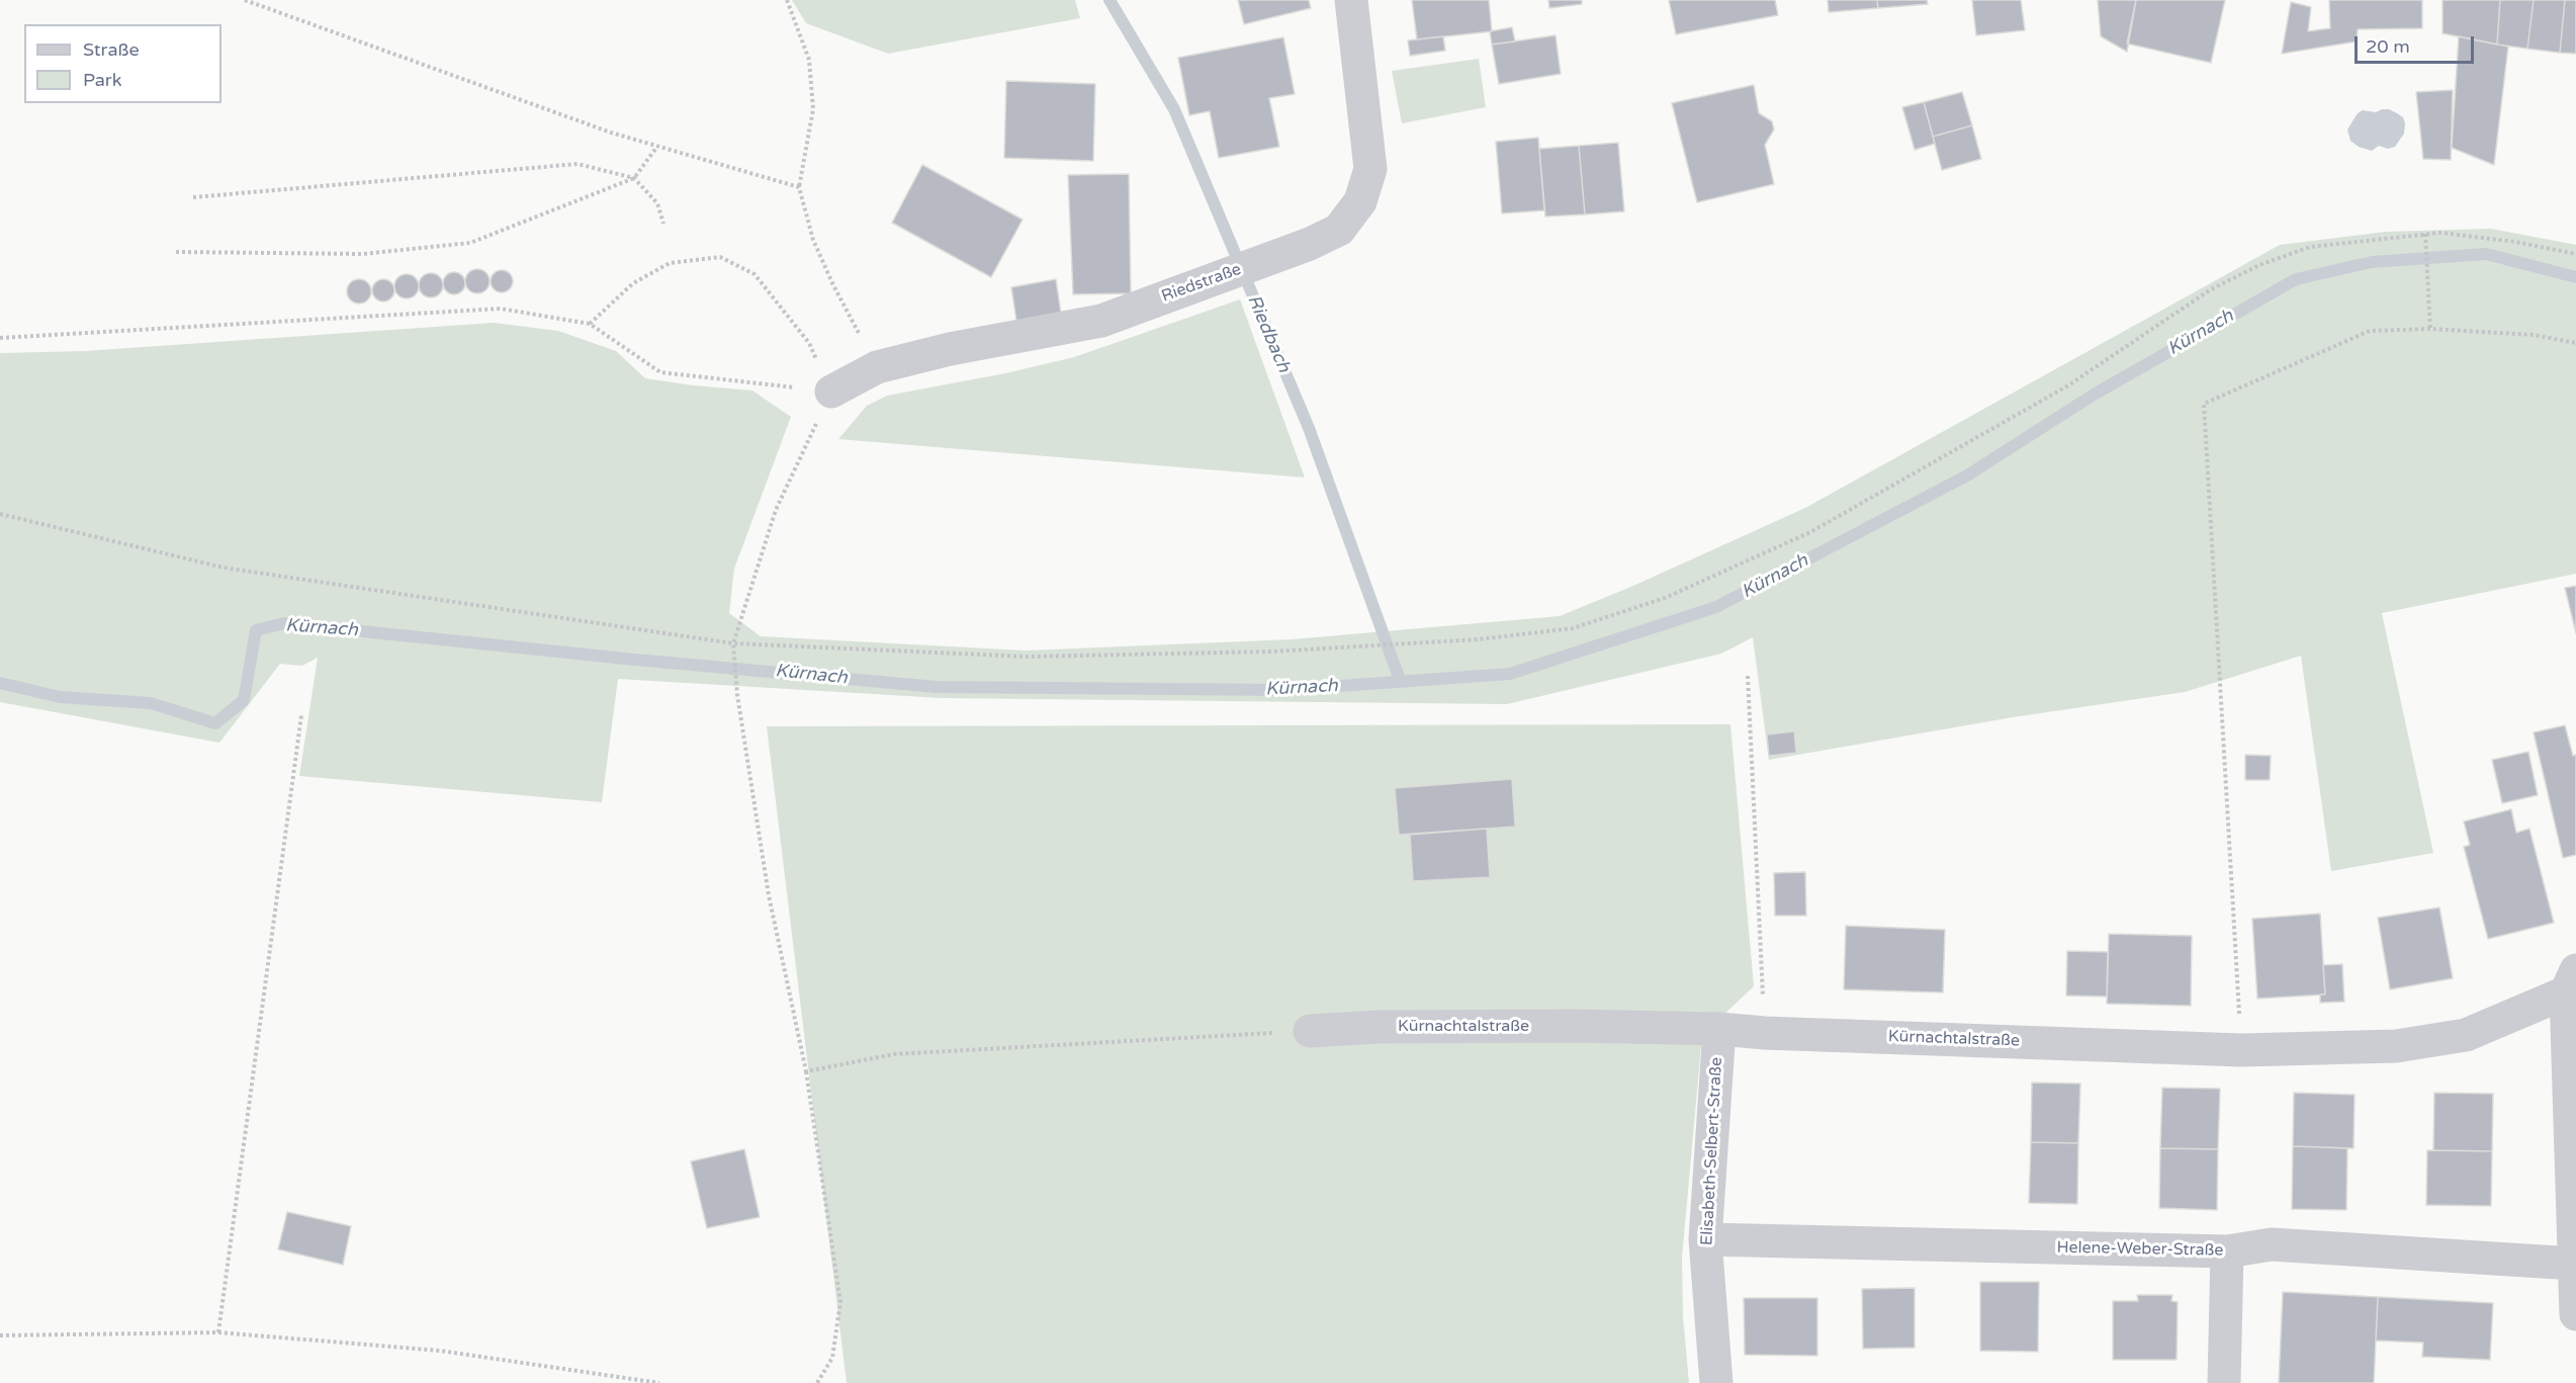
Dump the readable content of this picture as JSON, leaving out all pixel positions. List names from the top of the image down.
{
  "streets": {
    "street": [
      "Riedstraße",
      "Kürnachtalstraße",
      "Elisabeth-Selbert-Straße",
      "Helene-Weber-Straße"
    ]
  },
  "crossings": [
    ["Kürnachtalstraße", "Elisabeth-Selbert-Straße"],
    ["Elisabeth-Selbert-Straße", "Helene-Weber-Straße"]
  ],
  "water": ["Kürnach", "Riedbach"],
  "legend": ["Straße", "Park"],
  "scale_bar": "20 m"
}
